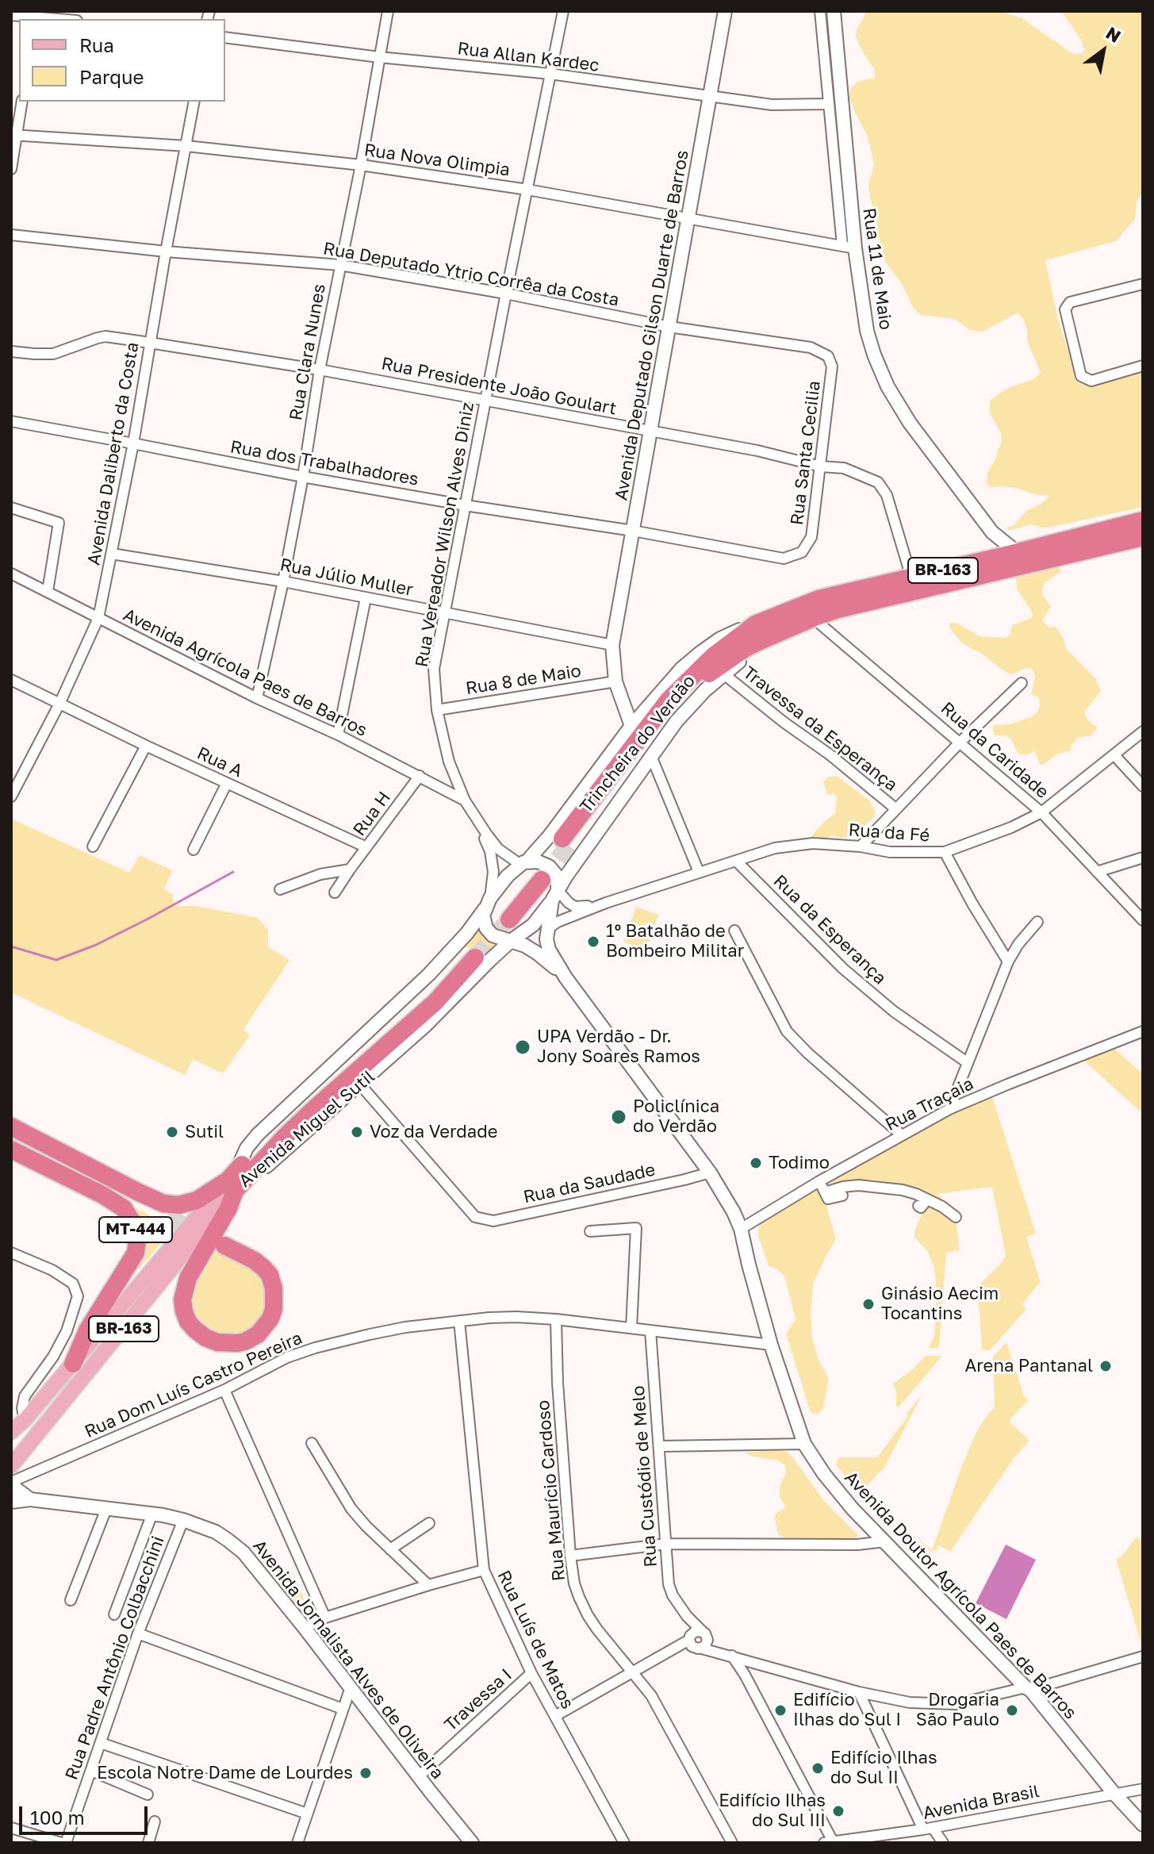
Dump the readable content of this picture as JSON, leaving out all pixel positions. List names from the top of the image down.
{
  "streets": {
    "highway": [
      "BR-163",
      "Trincheira do Verdão",
      "Avenida Miguel Sutil",
      "MT-444"
    ],
    "street": [
      "Rua Allan Kardec",
      "Rua Nova Olimpia",
      "Rua 11 de Maio",
      "Rua Deputado Ytrio Corrêa da Costa",
      "Avenida Deputado Gilson Duarte de Barros",
      "Rua Clara Nunes",
      "Rua Presidente João Goulart",
      "Rua Santa Cecilia",
      "Avenida Daliberto da Costa",
      "Rua dos Trabalhadores",
      "Rua Vereador Wilson Alves Diniz",
      "Rua Júlio Muller",
      "Avenida Agrícola Paes de Barros",
      "Rua 8 de Maio",
      "Travessa da Esperança",
      "Rua da Caridade",
      "Rua A",
      "Rua H",
      "Rua da Fé",
      "Rua da Esperança",
      "Rua Traçaia",
      "Rua da Saudade",
      "Rua Dom Luís Castro Pereira",
      "Rua Custódio de Melo",
      "Rua Maurício Cardoso",
      "Avenida Doutor Agrícola Paes de Barros",
      "Rua Luís de Matos",
      "Rua Padre Antônio Colbacchini",
      "Avenida Jornalista Alves de Oliveira",
      "Travessa I",
      "Avenida Brasil"
    ]
  },
  "crossings": [
    ["Rua Allan Kardec", "Rua 11 de Maio"],
    ["Rua Allan Kardec", "Avenida Deputado Gilson Duarte de Barros"],
    ["Rua Allan Kardec", "Rua Clara Nunes"],
    ["Rua Allan Kardec", "Rua Vereador Wilson Alves Diniz"],
    ["Rua Nova Olimpia", "Rua 11 de Maio"],
    ["Rua Nova Olimpia", "Avenida Deputado Gilson Duarte de Barros"],
    ["Rua Nova Olimpia", "Rua Clara Nunes"],
    ["Rua Nova Olimpia", "Avenida Daliberto da Costa"],
    ["Rua Nova Olimpia", "Rua Vereador Wilson Alves Diniz"],
    ["Rua 11 de Maio", "Avenida Miguel Sutil"],
    ["Rua Deputado Ytrio Corrêa da Costa", "Avenida Deputado Gilson Duarte de Barros"],
    ["Rua Deputado Ytrio Corrêa da Costa", "Rua Clara Nunes"],
    ["Rua Deputado Ytrio Corrêa da Costa", "Rua Santa Cecilia"],
    ["Rua Deputado Ytrio Corrêa da Costa", "Avenida Daliberto da Costa"],
    ["Rua Deputado Ytrio Corrêa da Costa", "Rua Vereador Wilson Alves Diniz"],
    ["Avenida Deputado Gilson Duarte de Barros", "Rua Presidente João Goulart"],
    ["Avenida Deputado Gilson Duarte de Barros", "Rua dos Trabalhadores"],
    ["Avenida Deputado Gilson Duarte de Barros", "Rua Júlio Muller"],
    ["Avenida Deputado Gilson Duarte de Barros", "Rua 8 de Maio"],
    ["Avenida Deputado Gilson Duarte de Barros", "Avenida Miguel Sutil"],
    ["Rua Clara Nunes", "Rua Presidente João Goulart"],
    ["Rua Clara Nunes", "Rua dos Trabalhadores"],
    ["Rua Clara Nunes", "Rua Júlio Muller"],
    ["Rua Clara Nunes", "Avenida Agrícola Paes de Barros"],
    ["Rua Presidente João Goulart", "Rua Santa Cecilia"],
    ["Rua Presidente João Goulart", "Avenida Daliberto da Costa"],
    ["Rua Presidente João Goulart", "Rua Vereador Wilson Alves Diniz"],
    ["Rua Presidente João Goulart", "Avenida Miguel Sutil"],
    ["Rua Santa Cecilia", "Rua dos Trabalhadores"],
    ["Avenida Daliberto da Costa", "Rua dos Trabalhadores"],
    ["Avenida Daliberto da Costa", "Rua Júlio Muller"],
    ["Avenida Daliberto da Costa", "Avenida Agrícola Paes de Barros"],
    ["Avenida Daliberto da Costa", "Rua A"],
    ["Rua dos Trabalhadores", "Rua Vereador Wilson Alves Diniz"],
    ["Rua Vereador Wilson Alves Diniz", "Rua Júlio Muller"],
    ["Rua Vereador Wilson Alves Diniz", "Avenida Agrícola Paes de Barros"],
    ["Rua Vereador Wilson Alves Diniz", "Rua 8 de Maio"],
    ["Rua Vereador Wilson Alves Diniz", "Avenida Doutor Agrícola Paes de Barros"],
    ["BR-163", "Avenida Miguel Sutil"],
    ["BR-163", "MT-444"],
    ["Avenida Agrícola Paes de Barros", "Rua H"],
    ["Avenida Agrícola Paes de Barros", "Avenida Doutor Agrícola Paes de Barros"],
    ["Travessa da Esperança", "Avenida Miguel Sutil"],
    ["Trincheira do Verdão", "Avenida Miguel Sutil"],
    ["Rua da Caridade", "Rua da Fé"],
    ["Rua da Caridade", "Avenida Miguel Sutil"],
    ["Rua A", "Rua H"],
    ["Rua da Fé", "Rua da Esperança"],
    ["Rua da Fé", "Avenida Miguel Sutil"],
    ["Rua da Fé", "Avenida Doutor Agrícola Paes de Barros"],
    ["Rua Traçaia", "Avenida Doutor Agrícola Paes de Barros"],
    ["Avenida Miguel Sutil", "Rua da Saudade"],
    ["Avenida Miguel Sutil", "MT-444"],
    ["Avenida Miguel Sutil", "Avenida Doutor Agrícola Paes de Barros"],
    ["Rua da Saudade", "Avenida Doutor Agrícola Paes de Barros"],
    ["Rua Dom Luís Castro Pereira", "Rua Custódio de Melo"],
    ["Rua Dom Luís Castro Pereira", "Rua Maurício Cardoso"],
    ["Rua Dom Luís Castro Pereira", "Avenida Doutor Agrícola Paes de Barros"],
    ["Rua Dom Luís Castro Pereira", "Rua Luís de Matos"],
    ["Avenida Doutor Agrícola Paes de Barros", "Avenida Brasil"],
    ["Rua Luís de Matos", "Travessa I"],
    ["Rua Padre Antônio Colbacchini", "Avenida Jornalista Alves de Oliveira"],
    ["Avenida Jornalista Alves de Oliveira", "Travessa I"]
  ],
  "places": [
    "1º Batalhão de Bombeiro Militar",
    "UPA Verdão - Dr. Jony Soares Ramos",
    "Policlínica do Verdão",
    "Sutil",
    "Voz da Verdade",
    "Todimo",
    "Ginásio Aecim Tocantins",
    "Arena Pantanal",
    "Edifício Ilhas do Sul I",
    "Drogaria São Paulo",
    "Edifício Ilhas do Sul II",
    "Escola Notre Dame de Lourdes",
    "Edifício Ilhas do Sul III"
  ],
  "legend": ["Rua", "Parque"],
  "scale_bar": "100 m",
  "north": "top right"
}
